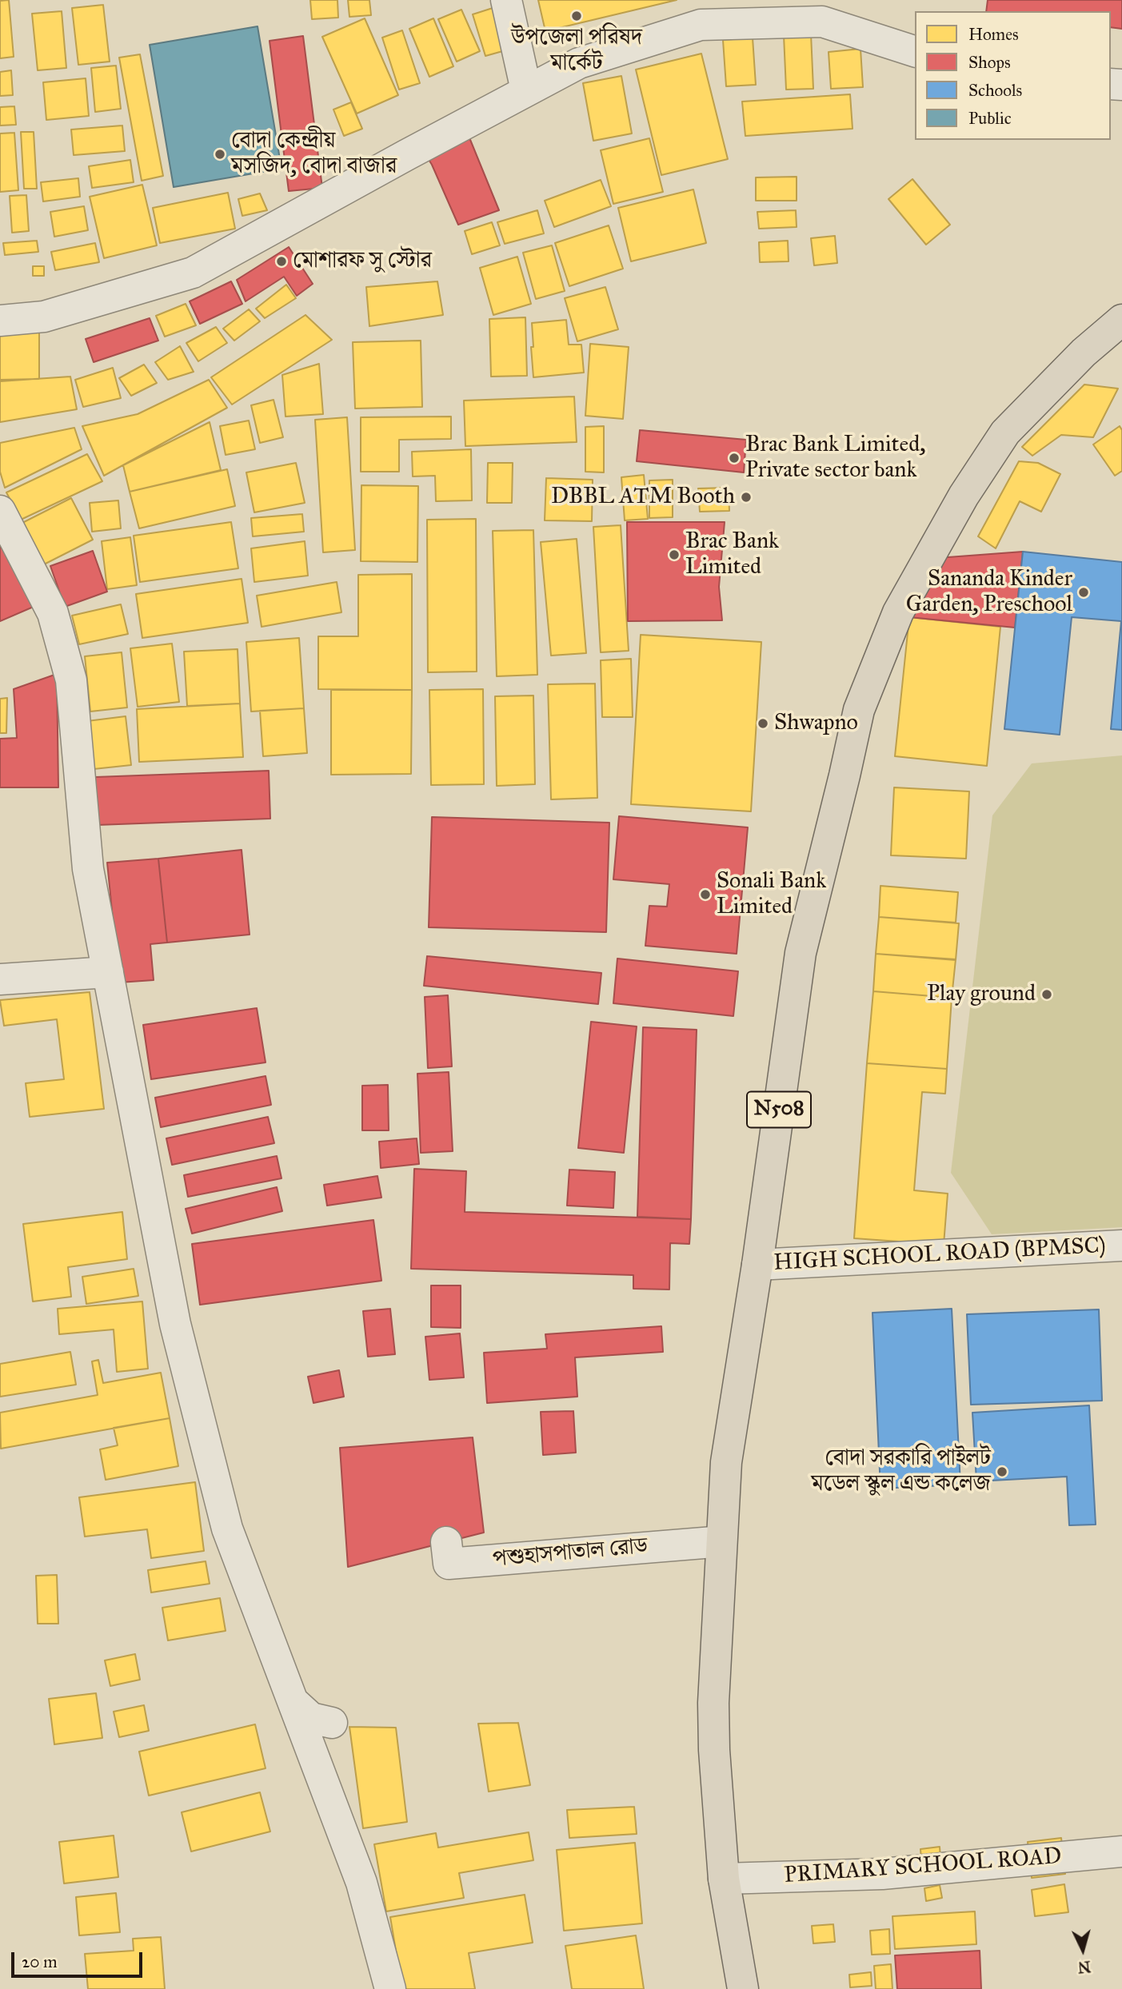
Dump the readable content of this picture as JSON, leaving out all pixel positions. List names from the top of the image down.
{
  "streets": {
    "highway": ["N508"],
    "street": ["HIGH SCHOOL ROAD (BPMSC)", "পশুহাসপাতাল রোড", "PRIMARY SCHOOL ROAD"]
  },
  "crossings": [
    ["N508", "HIGH SCHOOL ROAD (BPMSC)"],
    ["N508", "PRIMARY SCHOOL ROAD"]
  ],
  "places": [
    "উপজেলা পরিষদ মার্কেট",
    "বোদা কেন্দ্রীয় মসজিদ, বোদা বাজার",
    "মোশারফ সু স্টোর",
    "Brac Bank Limited, Private sector bank",
    "DBBL ATM Booth",
    "Brac Bank Limited",
    "Sananda Kinder Garden, Preschool",
    "Shwapno",
    "Sonali Bank Limited",
    "Play ground",
    "বোদা সরকারি পাইলট মডেল স্কুল এন্ড কলেজ"
  ],
  "legend": [
    "Homes",
    "Shops",
    "Schools",
    "Public"
  ],
  "scale_bar": "20 m",
  "north": "bottom"
}
